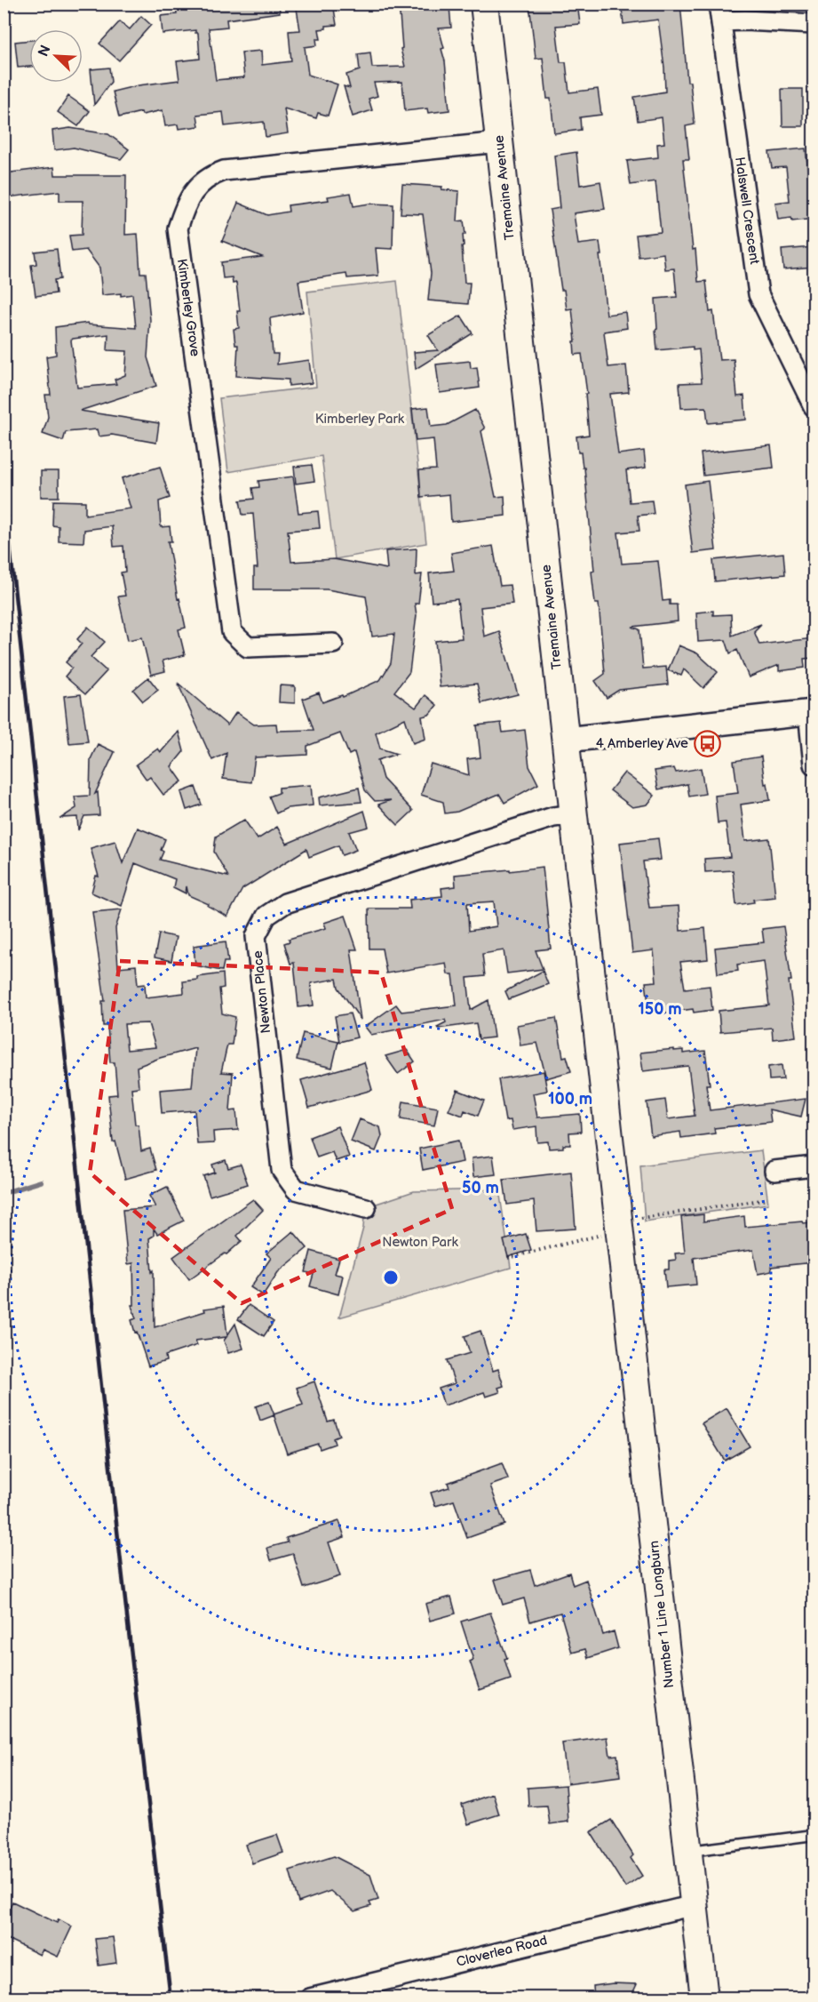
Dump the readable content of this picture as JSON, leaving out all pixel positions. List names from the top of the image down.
{
  "streets": {
    "main road": ["Tremaine Avenue", "Number 1 Line Longburn"],
    "street": [
      "Halswell Crescent",
      "Kimberley Grove",
      "Newton Place",
      "Cloverlea Road"
    ]
  },
  "crossings": [
    ["Tremaine Avenue", "Kimberley Grove"],
    ["Tremaine Avenue", "Newton Place"],
    ["Tremaine Avenue", "Number 1 Line Longburn"],
    ["Number 1 Line Longburn", "Cloverlea Road"]
  ],
  "parks": ["Kimberley Park", "Newton Park"],
  "places": {
    "bus stop": ["4 Amberley Ave"]
  },
  "north": "top left",
  "rings": ["150 m", "100 m", "50 m"]
}
